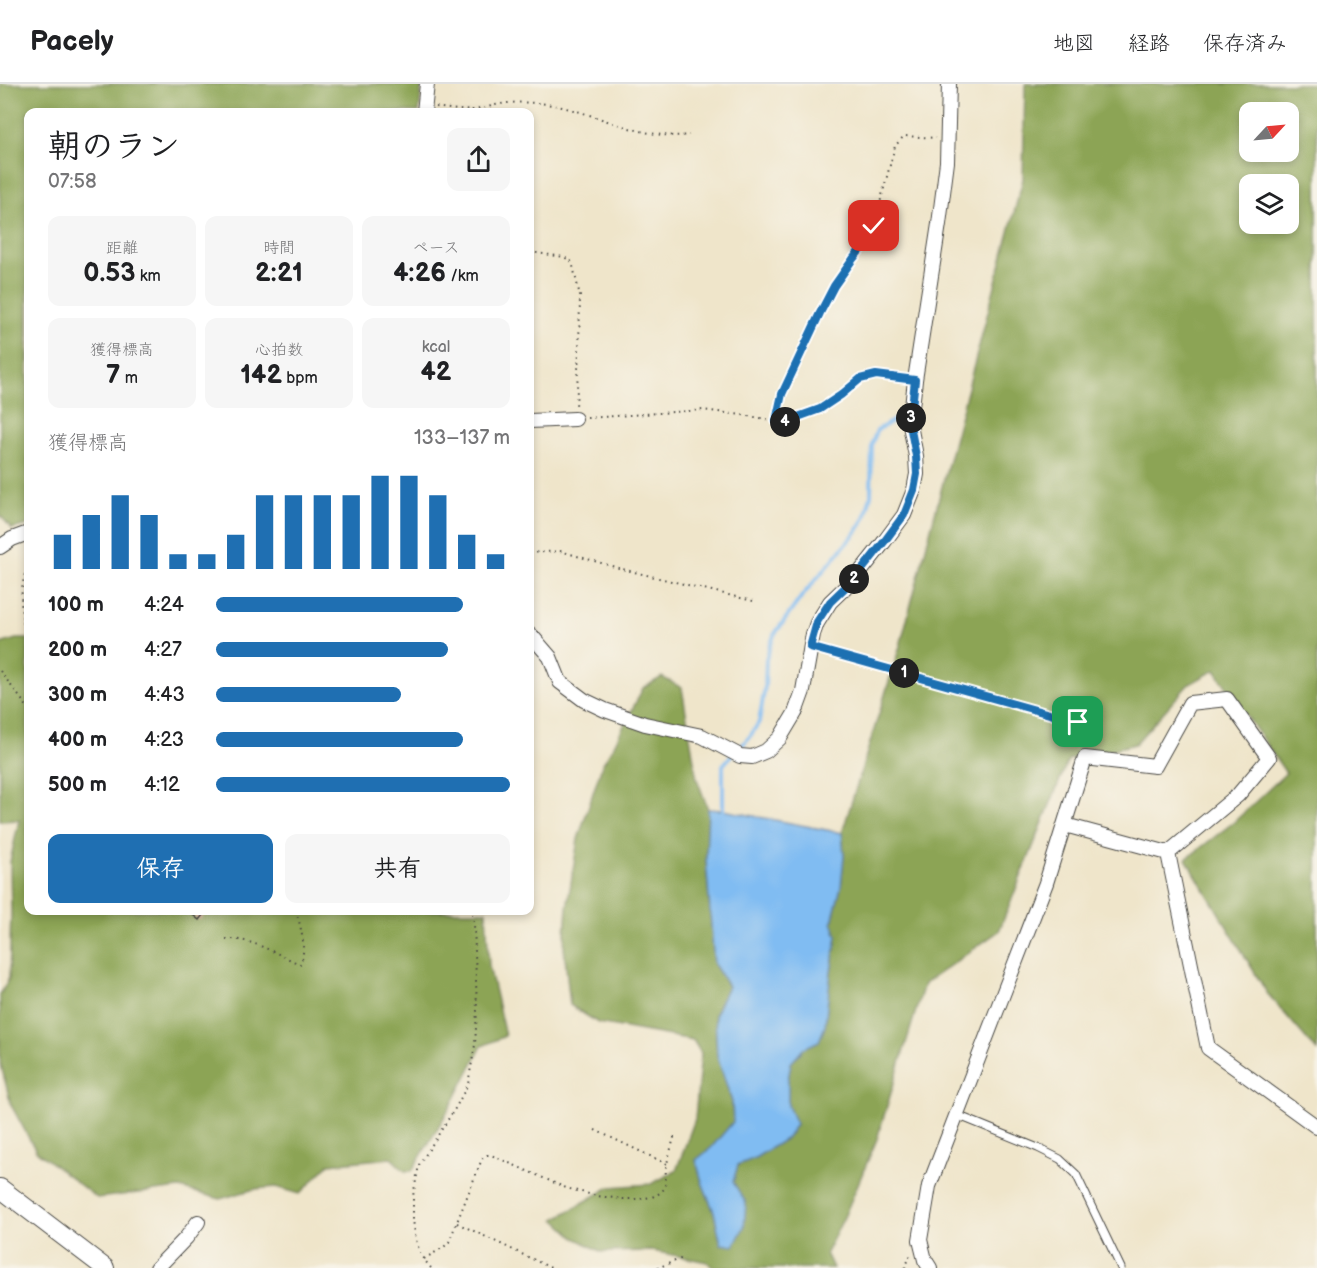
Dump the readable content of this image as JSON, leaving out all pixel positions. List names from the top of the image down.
{
  "north": "top right",
  "page": {
    "header": "Pacely",
    "nav": ["地図", "経路", "保存済み"],
    "heading": ["朝のラン", "07:58"],
    "stats": [
      ["距離", "0.53 km"],
      ["時間", "2:21"],
      ["ペース", "4:26 /km"],
      ["獲得標高", "7 m"],
      ["心拍数", "142 bpm"],
      ["kcal", "42"]
    ],
    "pins": [
      "3",
      "4",
      "2",
      "1"
    ],
    "chart": ["獲得標高", "133–137 m"],
    "list": [
      {
        "name": "100 m",
        "note": "4:24"
      },
      {
        "name": "200 m",
        "note": "4:27"
      },
      {
        "name": "300 m",
        "note": "4:43"
      },
      {
        "name": "400 m",
        "note": "4:23"
      },
      {
        "name": "500 m",
        "note": "4:12"
      }
    ],
    "buttons": ["保存", "共有"]
  }
}
